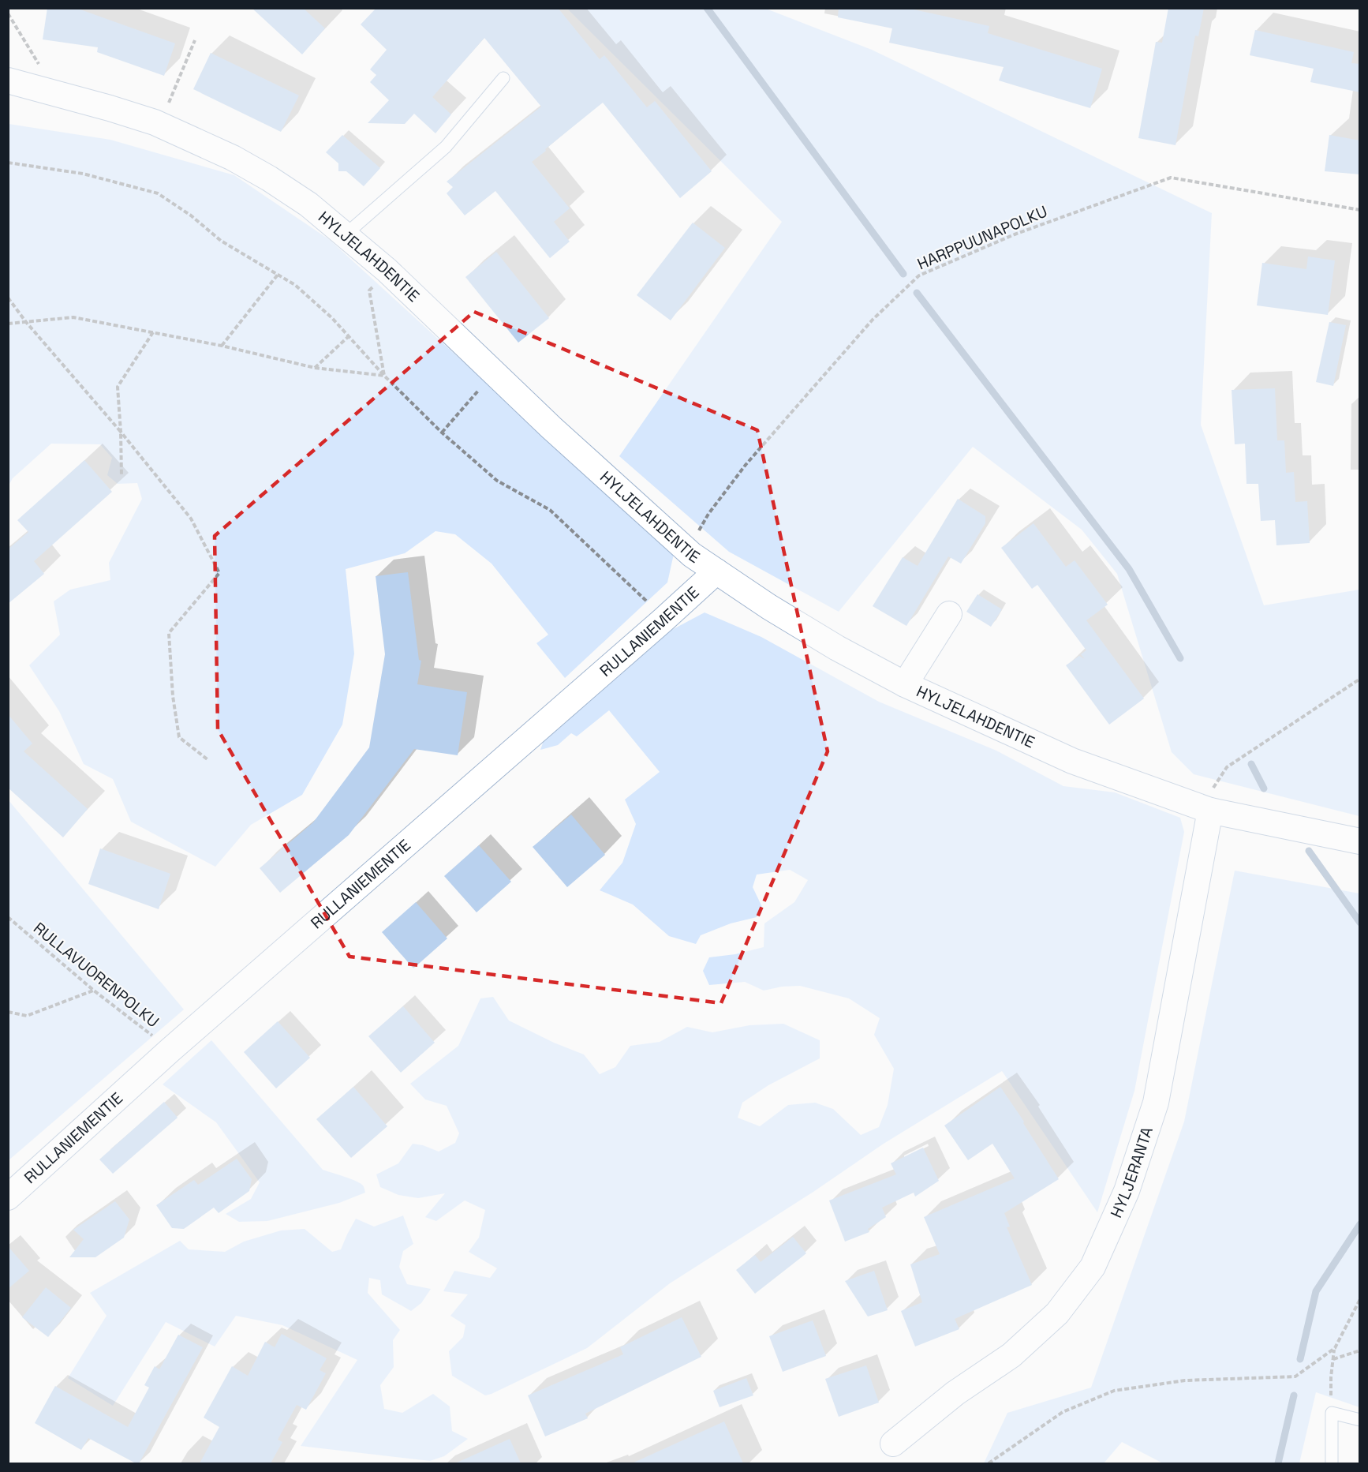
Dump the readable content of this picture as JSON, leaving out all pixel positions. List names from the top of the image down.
{
  "streets": {
    "street": ["HYLJELAHDENTIE", "RULLANIEMENTIE", "HYLJERANTA"],
    "path": ["HARPPUUNAPOLKU", "RULLAVUORENPOLKU"]
  },
  "crossings": [
    ["HYLJELAHDENTIE", "RULLANIEMENTIE"],
    ["HYLJELAHDENTIE", "HYLJERANTA"],
    ["RULLANIEMENTIE", "RULLAVUORENPOLKU"]
  ]
}
